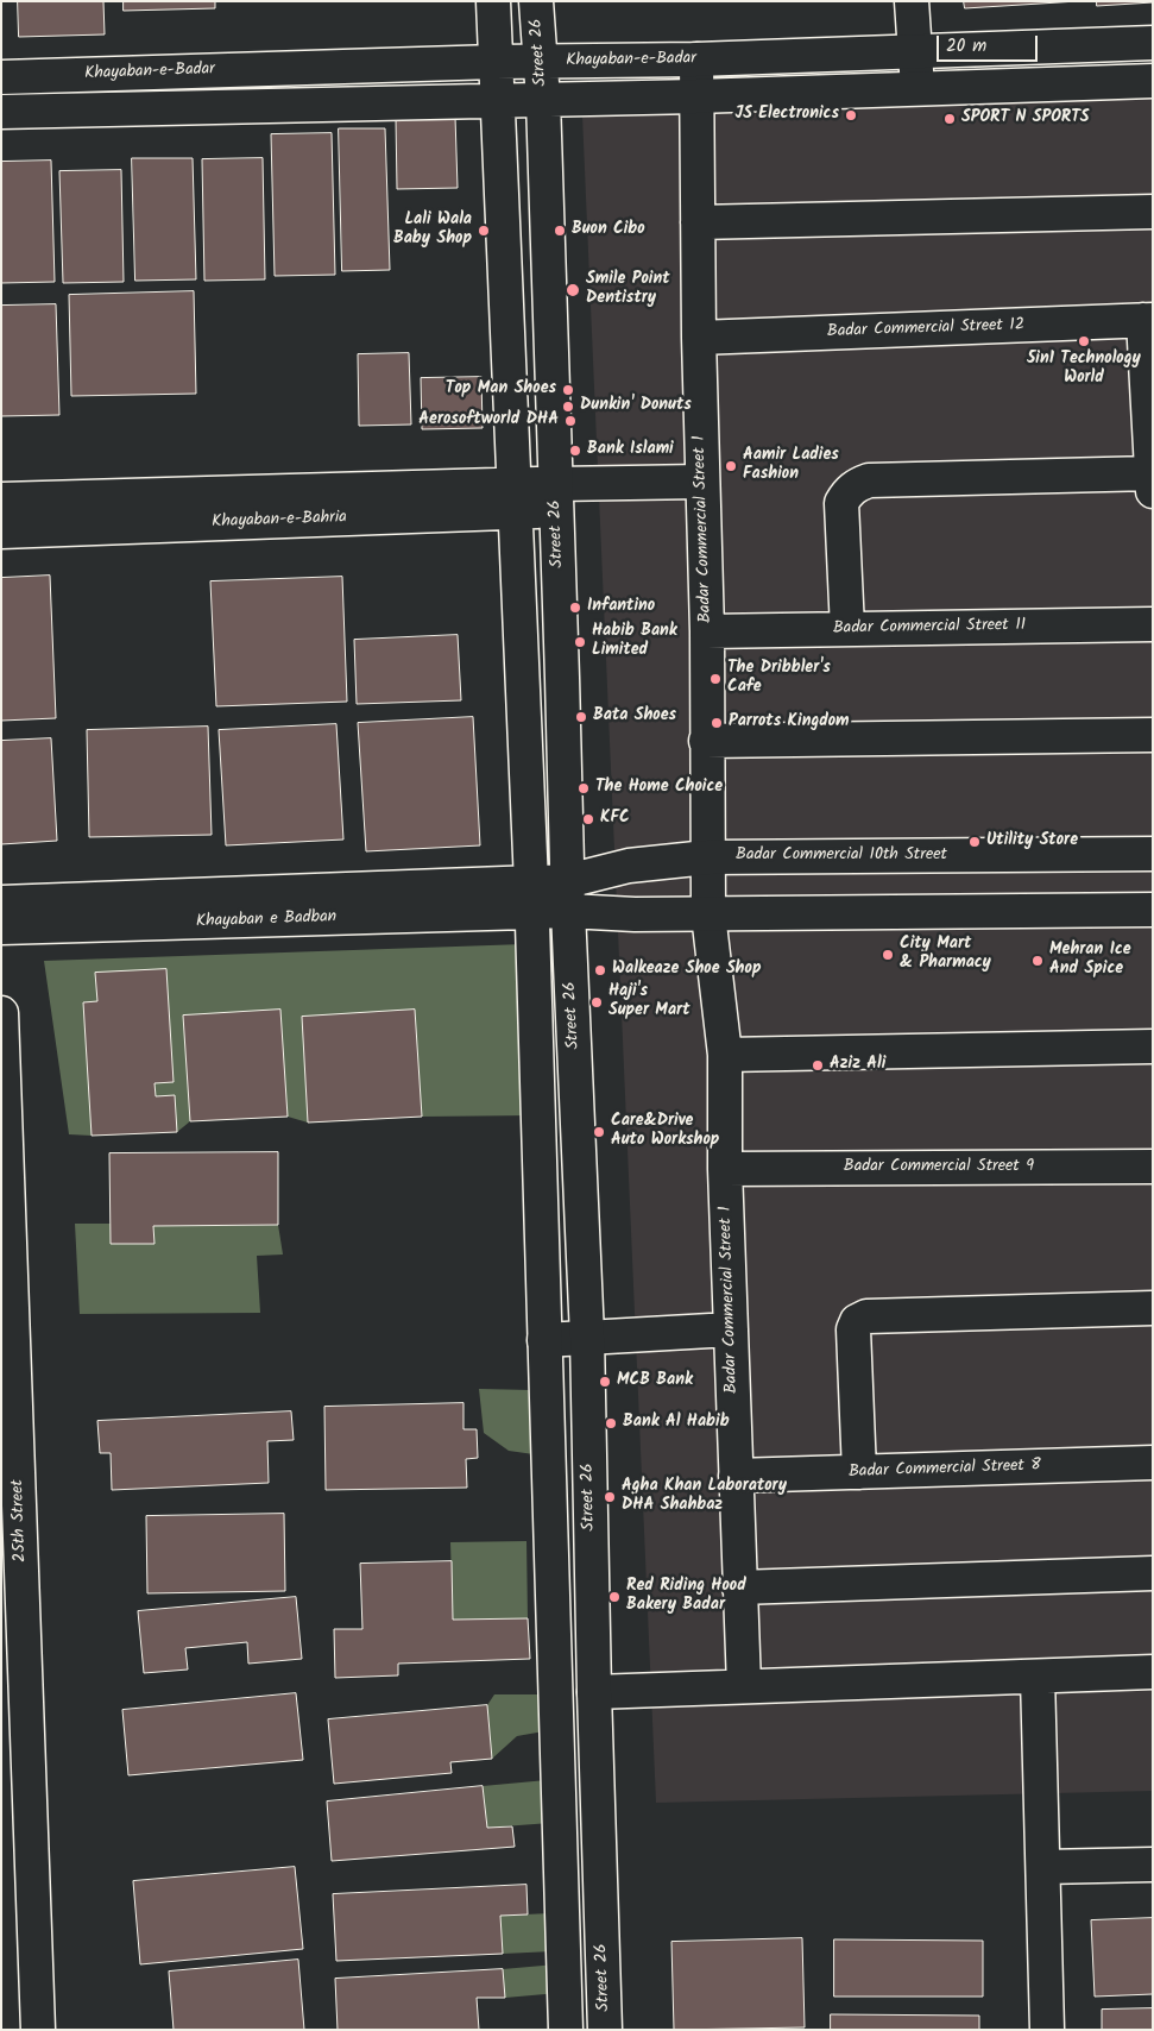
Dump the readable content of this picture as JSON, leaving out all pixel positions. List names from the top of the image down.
{
  "streets": {
    "street": [
      "Street 26",
      "Khayaban-e-Badar",
      "Badar Commercial Street 12",
      "Khayaban-e-Bahria",
      "Badar Commercial Street 1",
      "Badar Commercial Street 11",
      "Badar Commercial 10th Street",
      "Khayaban e Badban",
      "Badar Commercial Street 9",
      "Badar Commercial Street 8",
      "25th Street"
    ]
  },
  "crossings": [
    ["Street 26", "Khayaban-e-Badar"],
    ["Street 26", "Khayaban-e-Bahria"],
    ["Street 26", "Badar Commercial 10th Street"],
    ["Khayaban-e-Badar", "Badar Commercial Street 1"],
    ["Badar Commercial Street 12", "Badar Commercial Street 1"],
    ["Khayaban-e-Bahria", "Badar Commercial Street 1"],
    ["Badar Commercial Street 1", "Badar Commercial Street 11"],
    ["Badar Commercial Street 1", "Badar Commercial 10th Street"],
    ["Badar Commercial Street 1", "Badar Commercial Street 9"],
    ["Badar Commercial Street 1", "Badar Commercial Street 8"]
  ],
  "places": [
    "JS Electronics",
    "SPORT N SPORTS",
    "Lali Wala Baby Shop",
    "Buon Cibo",
    "Smile Point Dentistry",
    "5in1 Technology World",
    "Top Man Shoes",
    "Dunkin' Donuts",
    "Aerosoftworld DHA",
    "Bank Islami",
    "Aamir Ladies Fashion",
    "Infantino",
    "Habib Bank Limited",
    "The Dribbler's Cafe",
    "Bata Shoes",
    "Parrots Kingdom",
    "The Home Choice",
    "KFC",
    "Utility Store",
    "City Mart & Pharmacy",
    "Mehran Ice And Spice",
    "Walkeaze Shoe Shop",
    "Haji's Super Mart",
    "Aziz Ali",
    "Care&Drive Auto Workshop",
    "MCB Bank",
    "Bank Al Habib",
    "Agha Khan Laboratory DHA Shahbaz",
    "Red Riding Hood Bakery Badar"
  ],
  "scale_bar": "20 m"
}
